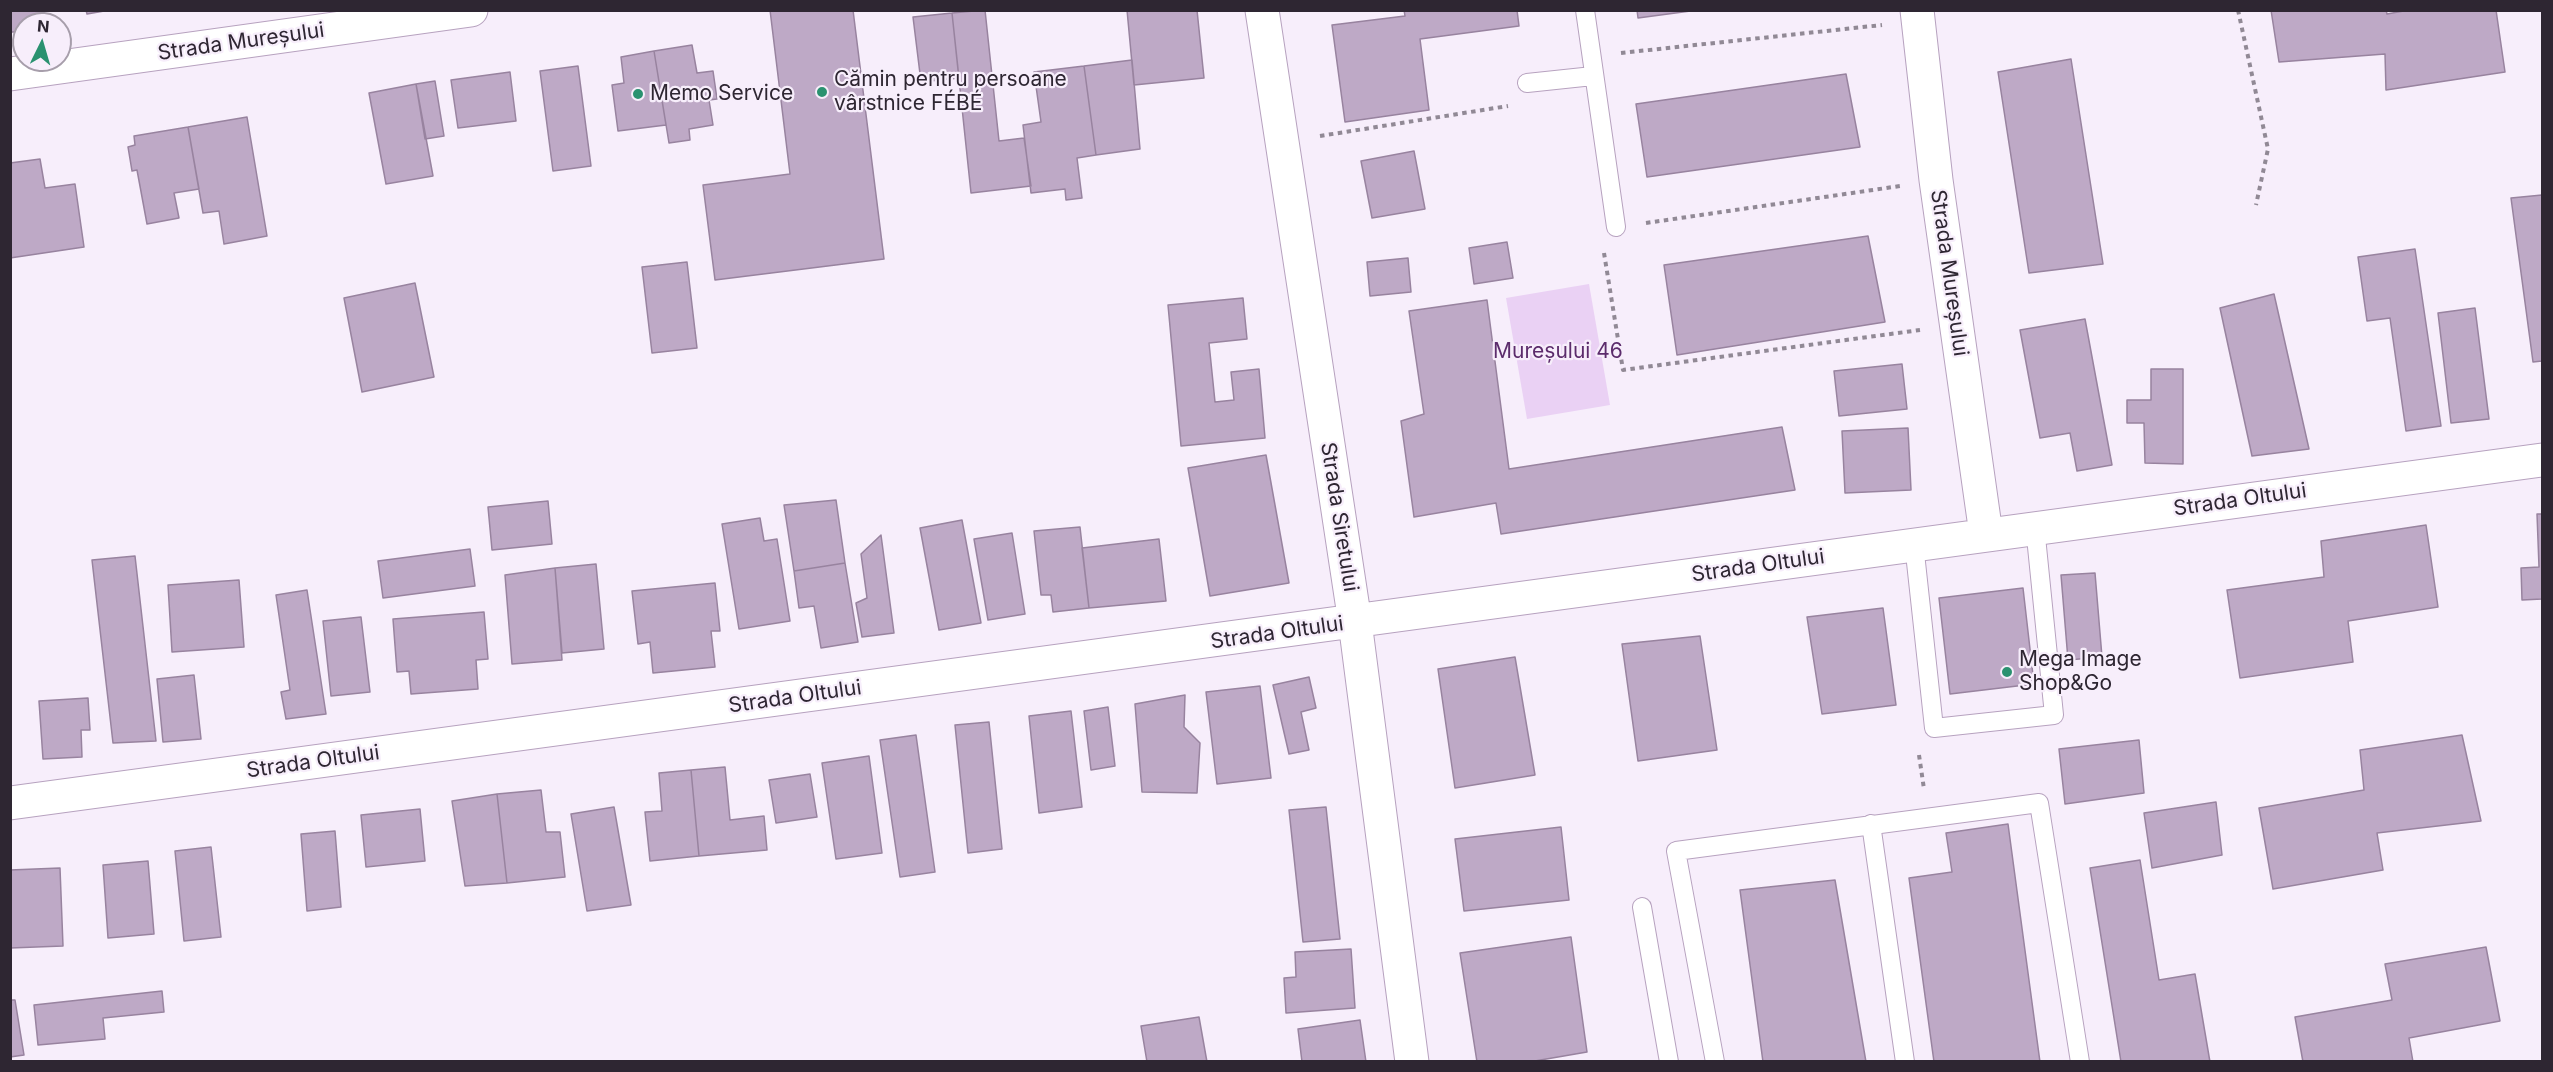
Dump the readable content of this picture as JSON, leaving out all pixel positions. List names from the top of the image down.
{
  "streets": {
    "street": ["Strada Mureșului", "Strada Oltului", "Strada Siretului"]
  },
  "crossings": [
    ["Strada Mureșului", "Strada Oltului"],
    ["Strada Oltului", "Strada Siretului"]
  ],
  "parks": ["Mureșului 46"],
  "places": ["Cămin pentru persoane vârstnice FÉBÉ", "Memo Service", "Mega Image Shop&Go"],
  "north": "top"
}
